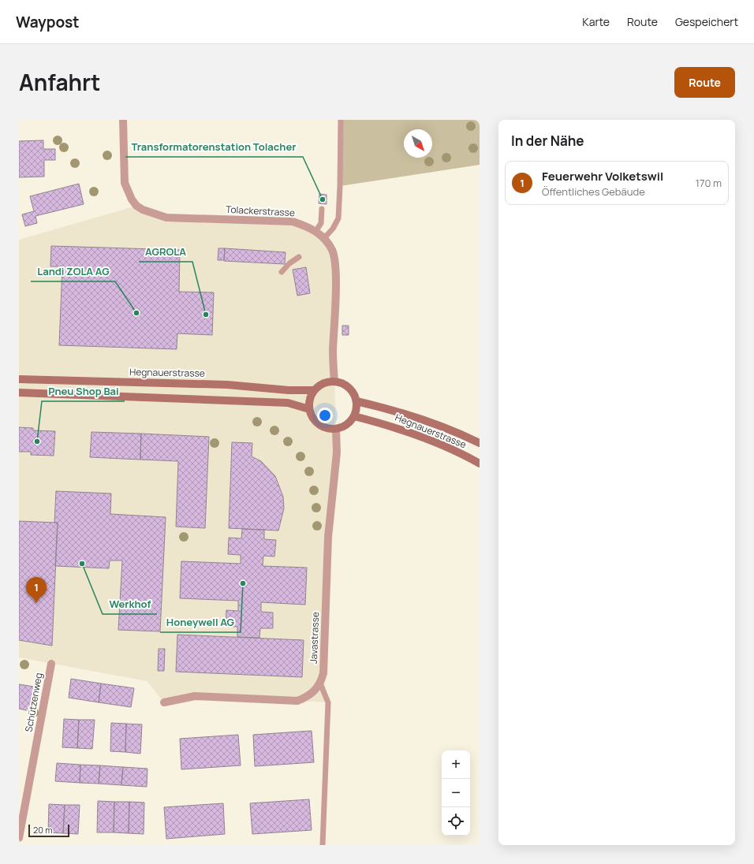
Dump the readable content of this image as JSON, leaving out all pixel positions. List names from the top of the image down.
{
  "streets": {
    "main road": ["Hegnauerstrasse"],
    "street": ["Tolackerstrasse", "Javastrasse", "Schützenweg"]
  },
  "crossings": [
    ["Tolackerstrasse", "Hegnauerstrasse"],
    ["Tolackerstrasse", "Javastrasse"],
    ["Hegnauerstrasse", "Javastrasse"]
  ],
  "places": [
    "Transformatorenstation Tolacher",
    "Landi ZOLA AG",
    "AGROLA",
    "Pneu Shop Bai",
    "Werkhof",
    "Honeywell AG"
  ],
  "scale_bar": "20 m",
  "north": "bottom right",
  "page": {
    "header": "Waypost",
    "nav": ["Karte", "Route", "Gespeichert"],
    "title": "Anfahrt",
    "buttons": "Route",
    "heading": "In der Nähe",
    "list": [
      {
        "mark": "1",
        "name": "Feuerwehr Volketswil",
        "note": "Öffentliches Gebäude",
        "value": "170 m"
      }
    ],
    "pins": "1",
    "map_buttons": ["+", "−"],
    "scale": "20 m"
  }
}
